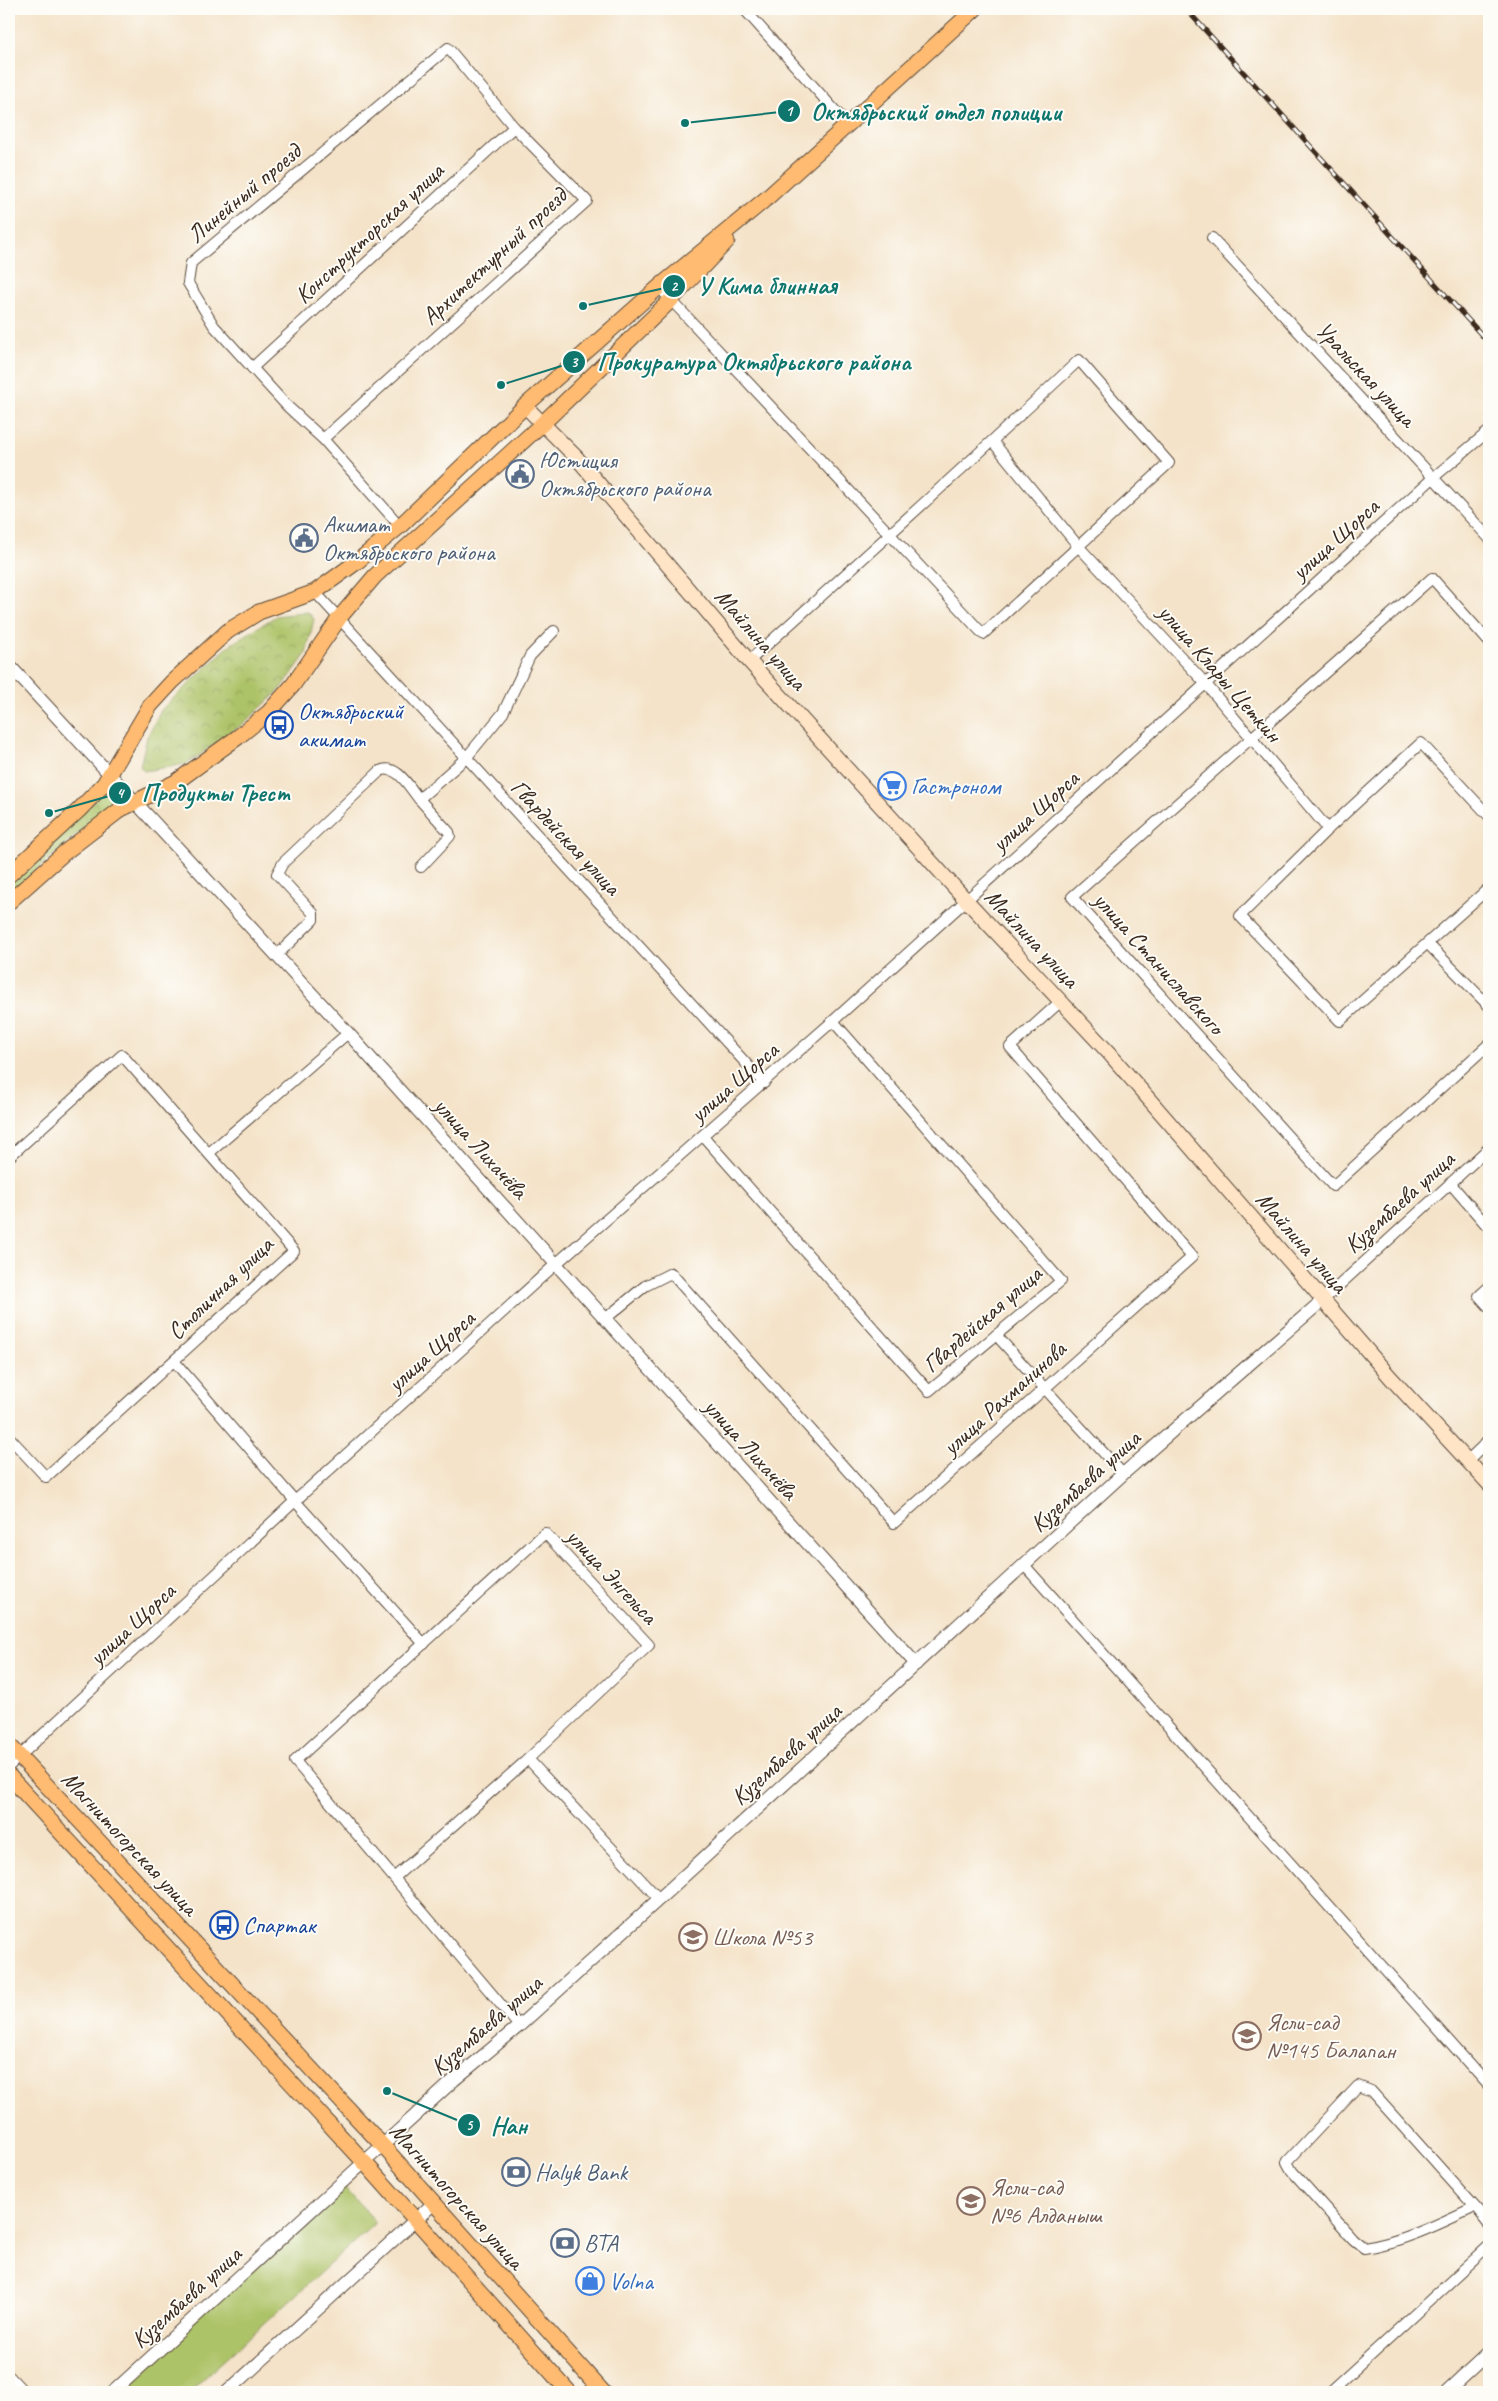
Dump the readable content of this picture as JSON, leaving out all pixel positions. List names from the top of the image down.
{
  "streets": {
    "main road": ["Майлина улица", "Магнитогорская улица"],
    "street": [
      "Линейный проезд",
      "Конструкторская улица",
      "Архитектурный проезд",
      "Уральская улица",
      "улица Щорса",
      "улица Клары Цеткин",
      "Гвардейская улица",
      "улица Станиславского",
      "улица Лихачёва",
      "Кузембаева улица",
      "Столичная улица",
      "улица Рахманинова",
      "улица Энгельса"
    ]
  },
  "crossings": [
    ["Линейный проезд", "Конструкторская улица"],
    ["Линейный проезд", "Архитектурный проезд"],
    ["Конструкторская улица", "Архитектурный проезд"],
    ["Уральская улица", "улица Щорса"],
    ["улица Щорса", "Майлина улица"],
    ["улица Щорса", "улица Клары Цеткин"],
    ["улица Щорса", "Гвардейская улица"],
    ["улица Щорса", "улица Лихачёва"],
    ["улица Щорса", "Столичная улица"],
    ["улица Щорса", "Магнитогорская улица"],
    ["Майлина улица", "Кузембаева улица"],
    ["Майлина улица", "улица Рахманинова"],
    ["улица Клары Цеткин", "улица Станиславского"],
    ["улица Лихачёва", "Кузембаева улица"],
    ["улица Лихачёва", "улица Рахманинова"],
    ["Кузембаева улица", "улица Энгельса"],
    ["Кузембаева улица", "Магнитогорская улица"]
  ],
  "places": {
    "other": [
      "Октябрьский отдел полиции",
      "У Кима блинная",
      "Прокуратура Октябрьского района",
      "Продукты Трест",
      "Нан"
    ],
    "public building": ["Юстиция Октябрьского района", "Акимат Октябрьского района"],
    "bus stop": ["Октябрьский акимат", "Спартак"],
    "supermarket": ["Гастроном"],
    "school or university": ["Школа №53", "Ясли-сад №145 Балапан", "Ясли-сад №6 Алданыш"],
    "bank": ["Halyk Bank", "BTA"],
    "shop": ["Volna"]
  }
}
